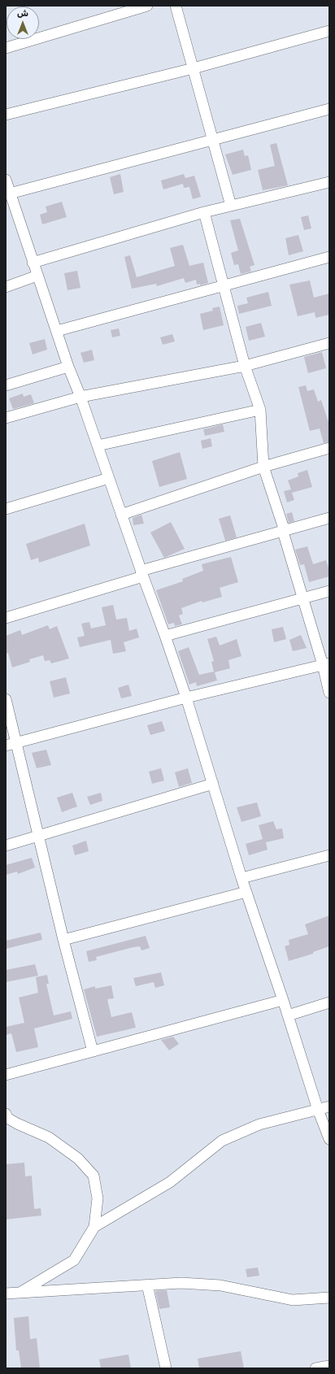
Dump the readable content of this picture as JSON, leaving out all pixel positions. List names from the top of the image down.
{
  "north": "top"
}
